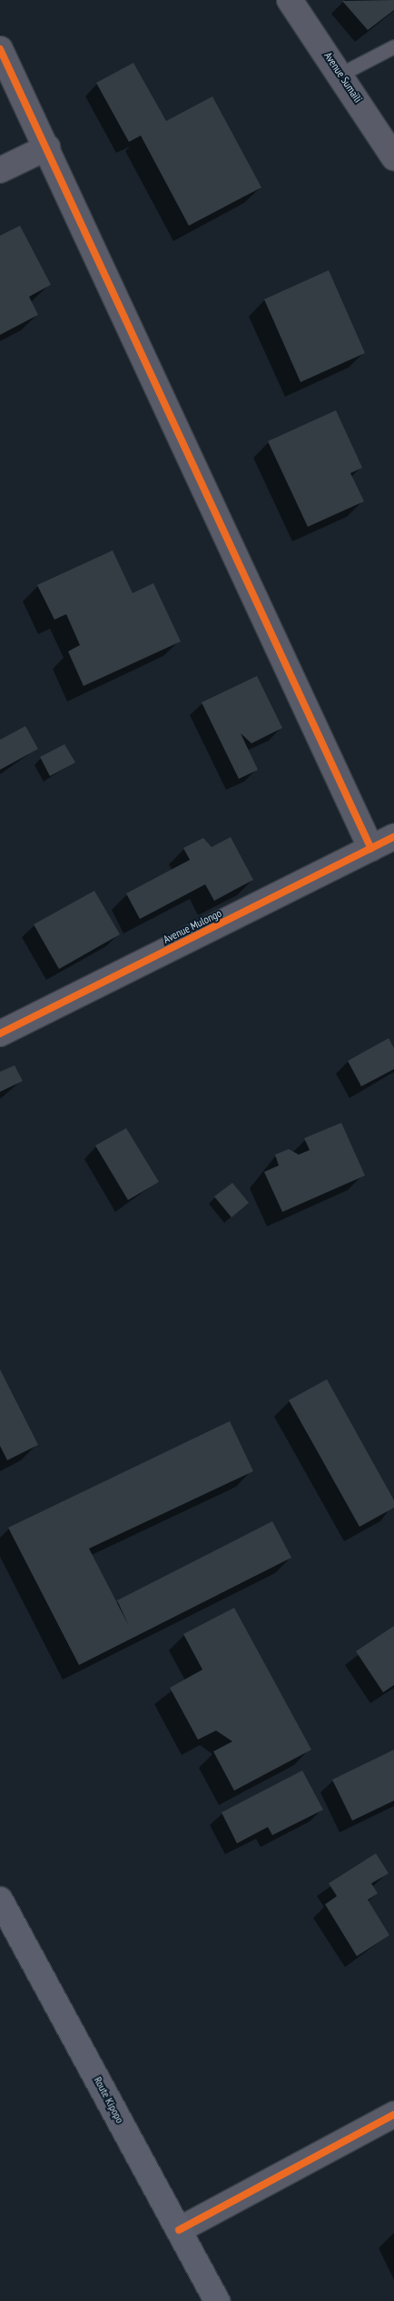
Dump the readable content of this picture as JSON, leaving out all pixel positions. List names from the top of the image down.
{
  "streets": {
    "main road": ["Route Kipopo"],
    "street": ["Avenue Sumaïli", "Avenue Mulongo"]
  }
}
